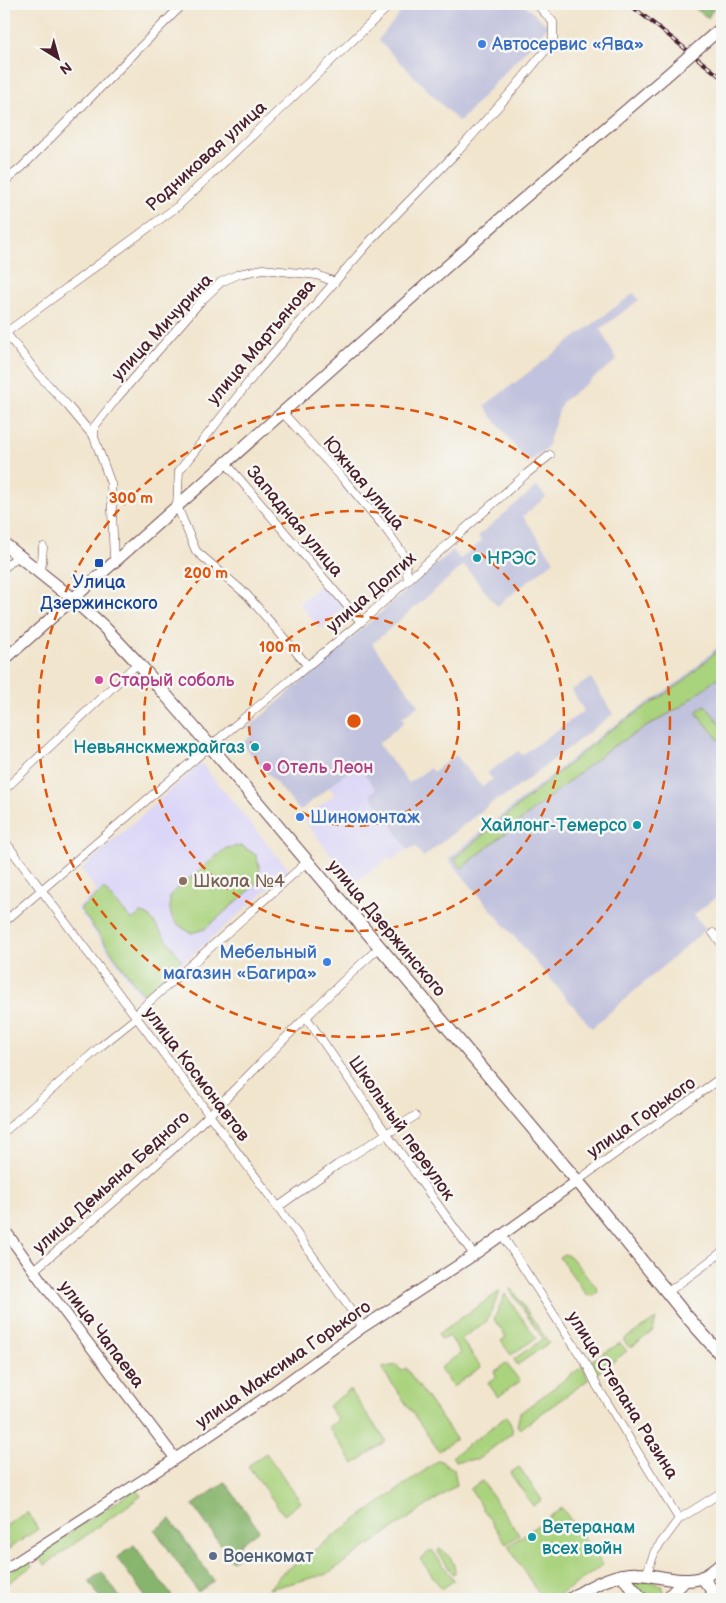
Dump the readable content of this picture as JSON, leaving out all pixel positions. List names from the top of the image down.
{
  "streets": {
    "main road": ["улица Дзержинского"],
    "street": [
      "Родниковая улица",
      "улица Мичурина",
      "улица Мартьянова",
      "Южная улица",
      "Западная улица",
      "улица Долгих",
      "улица Космонавтов",
      "улица Горького",
      "Школьный переулок",
      "улица Демьяна Бедного",
      "улица Чапаева",
      "улица Максима Горького",
      "улица Степана Разина"
    ]
  },
  "crossings": [
    ["улица Мичурина", "улица Мартьянова"],
    ["Южная улица", "улица Долгих"],
    ["Западная улица", "улица Долгих"],
    ["улица Долгих", "улица Дзержинского"],
    ["улица Долгих", "улица Космонавтов"],
    ["улица Дзержинского", "улица Горького"],
    ["улица Дзержинского", "улица Демьяна Бедного"],
    ["улица Дзержинского", "улица Максима Горького"],
    ["улица Космонавтов", "улица Демьяна Бедного"],
    ["улица Космонавтов", "улица Максима Горького"],
    ["улица Горького", "улица Максима Горького"],
    ["Школьный переулок", "улица Демьяна Бедного"],
    ["Школьный переулок", "улица Максима Горького"],
    ["улица Демьяна Бедного", "улица Чапаева"],
    ["улица Чапаева", "улица Максима Горького"],
    ["улица Максима Горького", "улица Степана Разина"]
  ],
  "places": {
    "other": [
      "Автосервис «Ява»",
      "НРЭС",
      "Старый соболь",
      "Невьянскмежрайгаз",
      "Отель Леон",
      "Шиномонтаж",
      "Хайлонг-Темерсо",
      "Школа №4",
      "Мебельный магазин «Багира»",
      "Ветеранам всех войн",
      "Военкомат"
    ],
    "transit": ["Улица Дзержинского"]
  },
  "north": "bottom right",
  "rings": ["300 m", "200 m", "100 m"]
}
